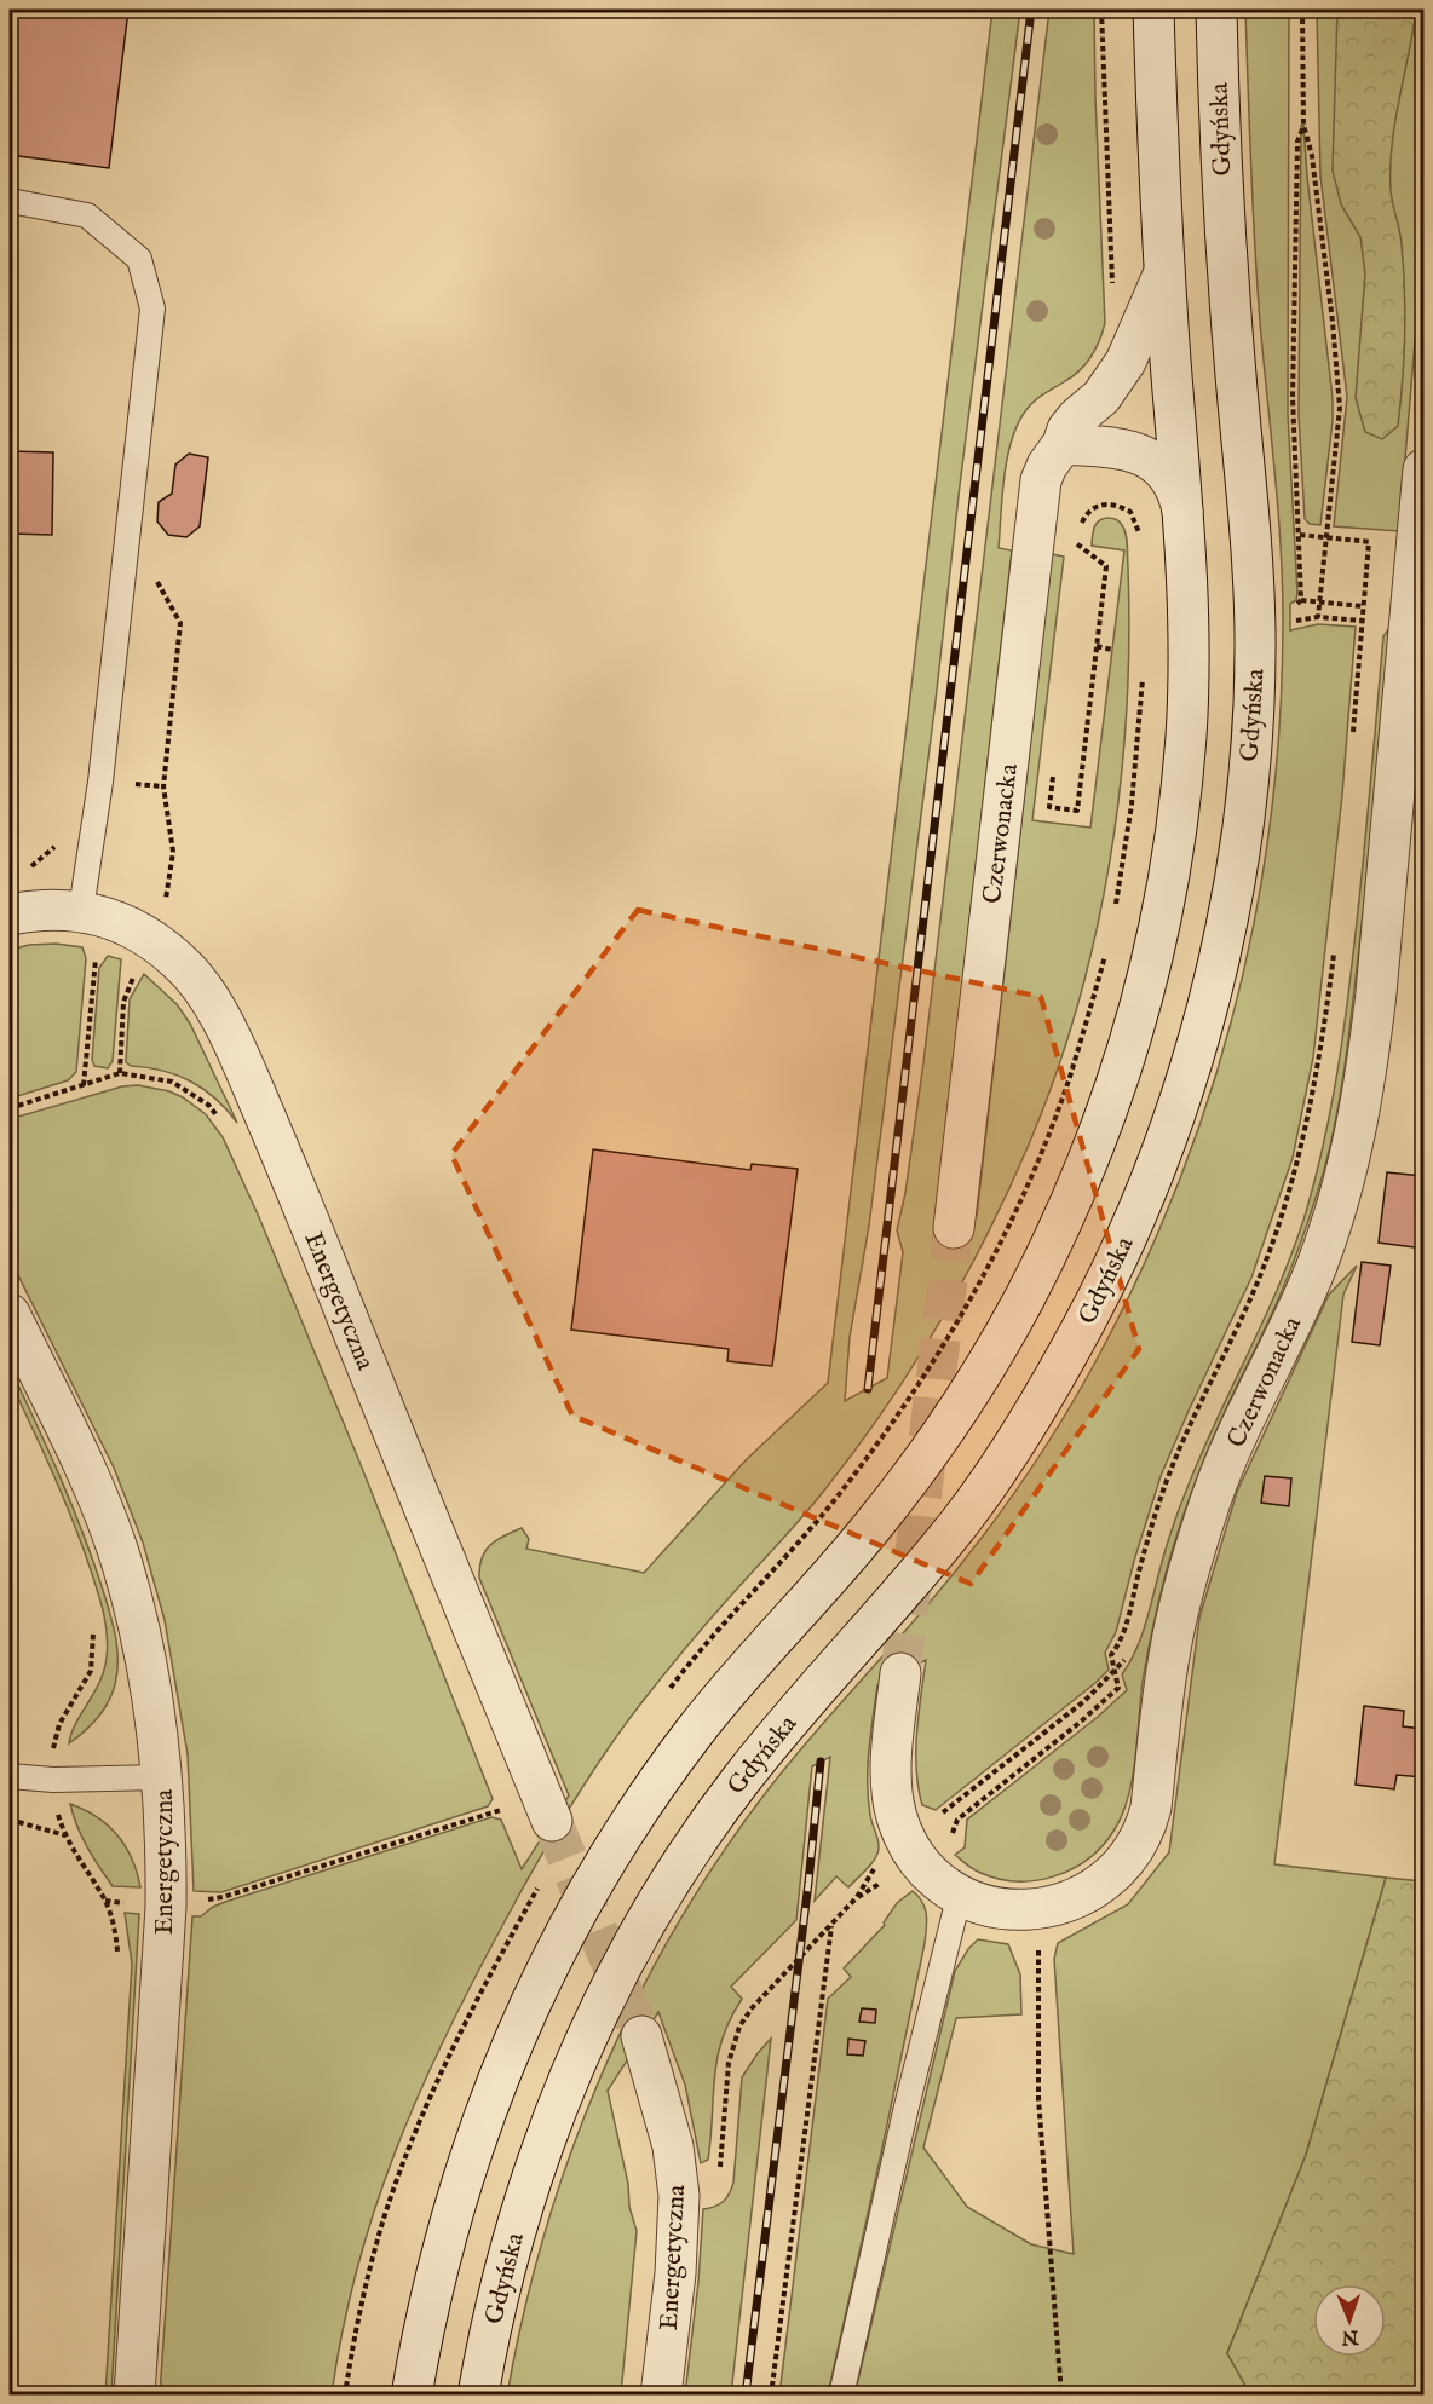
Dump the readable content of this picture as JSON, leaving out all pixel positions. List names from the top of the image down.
{
  "streets": {
    "street": ["Gdyńska", "Czerwonacka", "Energetyczna"]
  },
  "north": "bottom"
}
